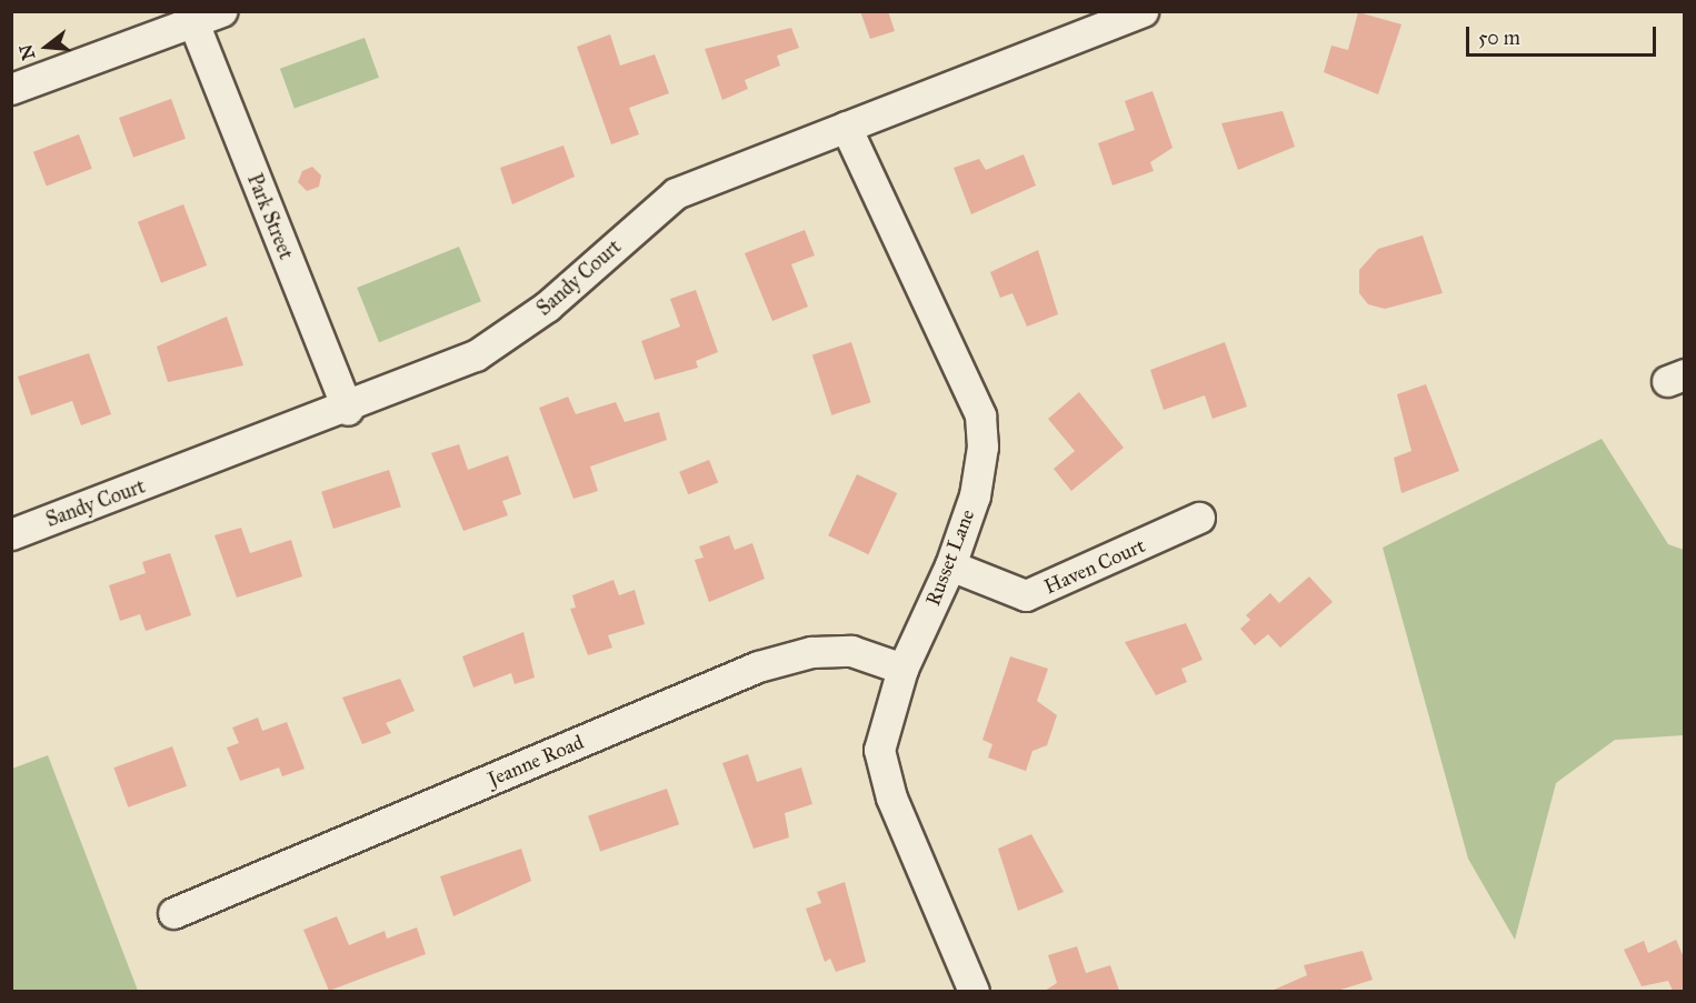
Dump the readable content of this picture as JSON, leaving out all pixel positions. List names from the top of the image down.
{
  "streets": {
    "street": [
      "Park Street",
      "Sandy Court",
      "Russet Lane",
      "Haven Court",
      "Jeanne Road"
    ]
  },
  "crossings": [
    ["Park Street", "Sandy Court"],
    ["Sandy Court", "Russet Lane"],
    ["Russet Lane", "Haven Court"],
    ["Russet Lane", "Jeanne Road"]
  ],
  "scale_bar": "50 m",
  "north": "left"
}
